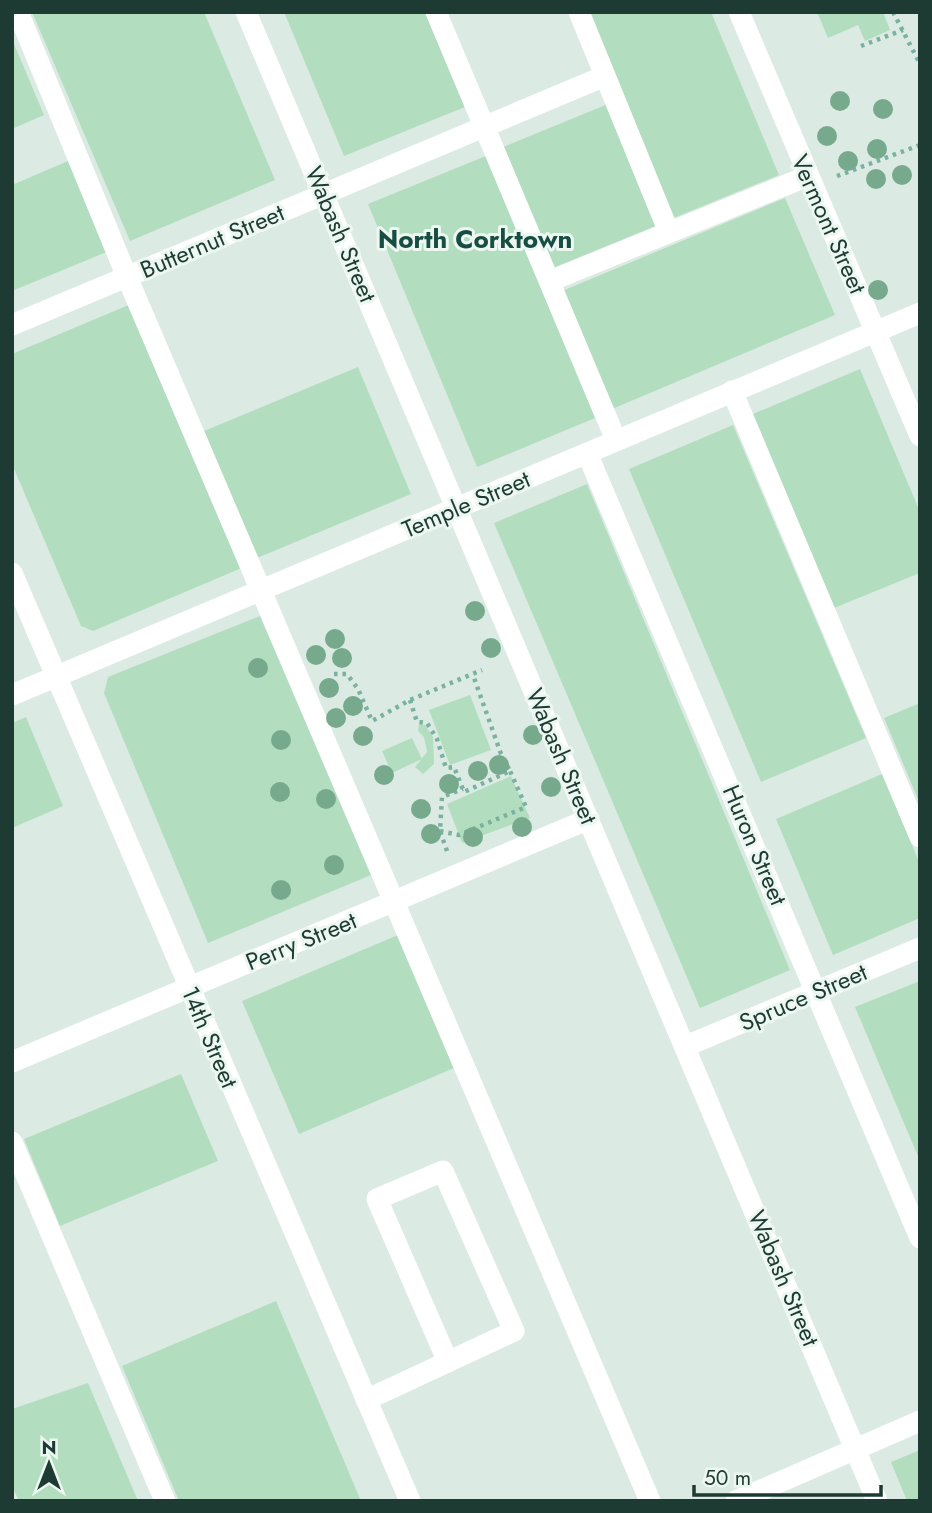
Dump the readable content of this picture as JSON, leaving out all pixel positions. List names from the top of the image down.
{
  "streets": {
    "street": [
      "Vermont Street",
      "Wabash Street",
      "Butternut Street",
      "Temple Street",
      "Huron Street",
      "Perry Street",
      "Spruce Street",
      "14th Street"
    ]
  },
  "crossings": [
    ["Vermont Street", "Temple Street"],
    ["Wabash Street", "Butternut Street"],
    ["Wabash Street", "Temple Street"],
    ["Wabash Street", "Perry Street"],
    ["Wabash Street", "Spruce Street"],
    ["Temple Street", "Huron Street"],
    ["Temple Street", "14th Street"],
    ["Huron Street", "Spruce Street"],
    ["Perry Street", "14th Street"]
  ],
  "districts": ["North Corktown"],
  "scale_bar": "50 m",
  "north": "top"
}
